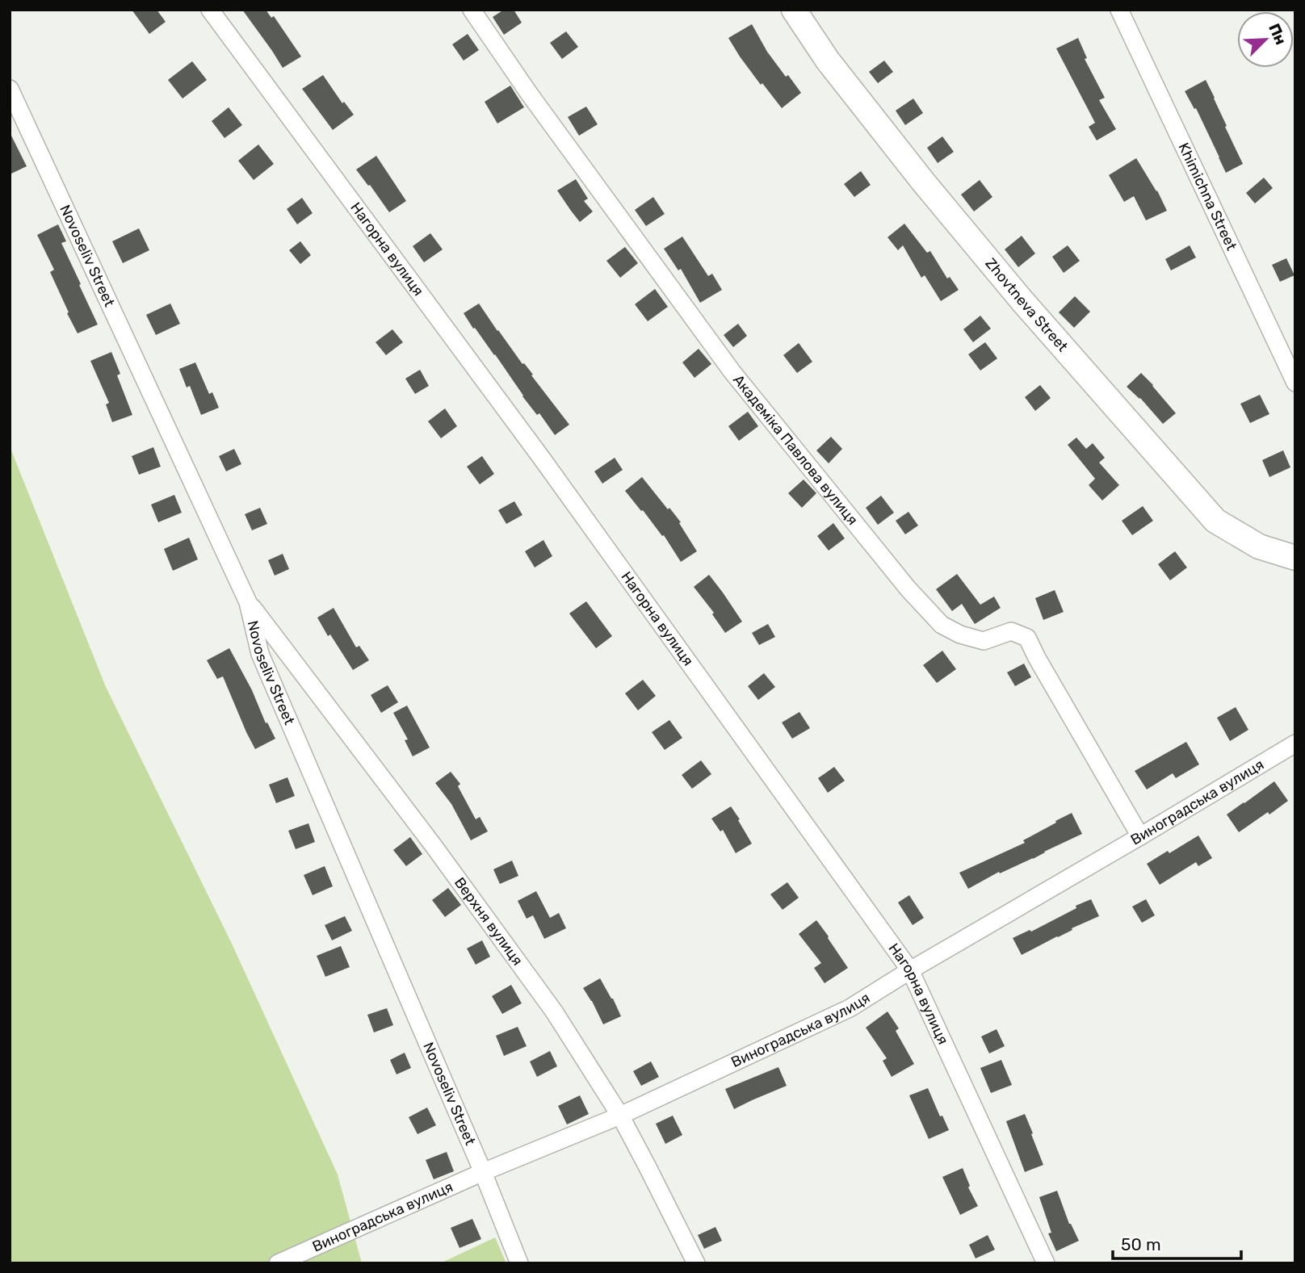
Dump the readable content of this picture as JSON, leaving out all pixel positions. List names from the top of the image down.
{
  "streets": {
    "main road": ["Zhovtneva Street"],
    "street": [
      "Khimichna Street",
      "Нагорна вулиця",
      "Novoseliv Street",
      "Академіка Павлова вулиця",
      "Виноградська вулиця",
      "Верхня вулиця"
    ]
  },
  "crossings": [
    ["Нагорна вулиця", "Виноградська вулиця"],
    ["Novoseliv Street", "Виноградська вулиця"],
    ["Novoseliv Street", "Верхня вулиця"],
    ["Академіка Павлова вулиця", "Виноградська вулиця"],
    ["Виноградська вулиця", "Верхня вулиця"]
  ],
  "scale_bar": "50 m",
  "north": "top right"
}
